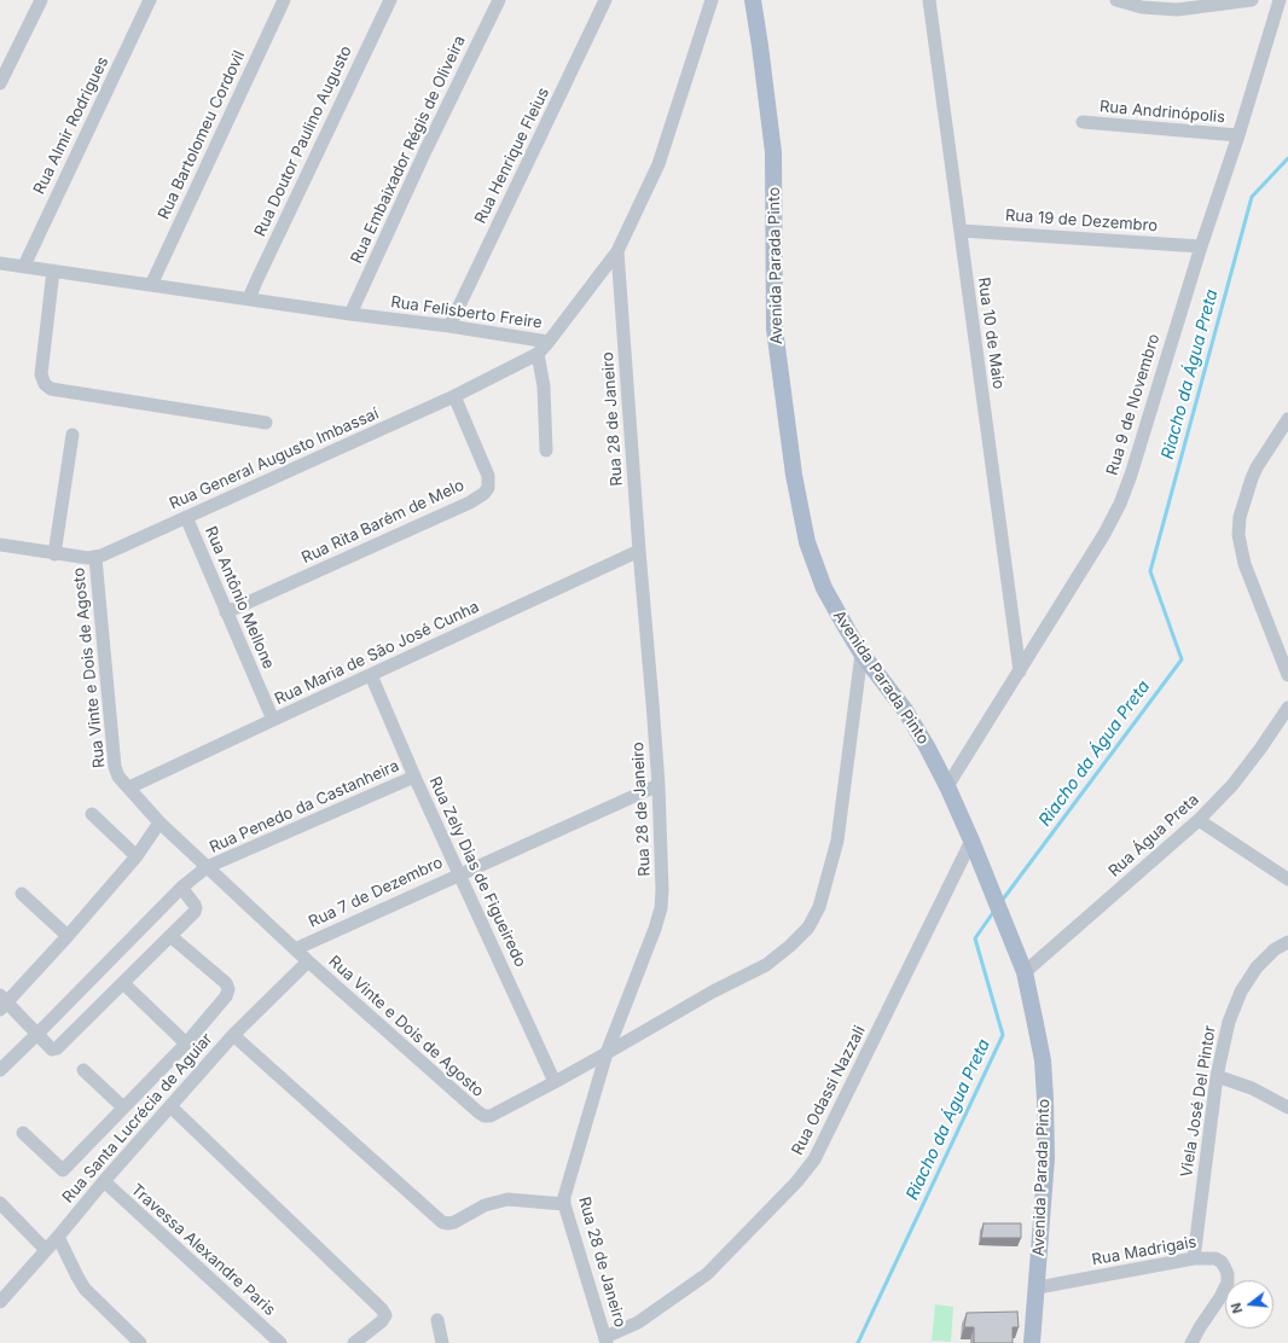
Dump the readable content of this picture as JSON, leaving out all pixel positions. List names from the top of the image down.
{
  "streets": {
    "main road": ["Avenida Parada Pinto"],
    "street": [
      "Rua Andrinópolis",
      "Rua Almir Rodrigues",
      "Rua Bartolomeu Cordovil",
      "Rua Doutor Paulino Augusto",
      "Rua Embaixador Régis de Oliveira",
      "Rua Henrique Fleius",
      "Rua 19 de Dezembro",
      "Rua Felisberto Freire",
      "Rua 10 de Maio",
      "Rua 9 de Novembro",
      "Rua 28 de Janeiro",
      "Rua General Augusto Imbassaí",
      "Rua Rita Barém de Melo",
      "Rua Antônio Mellone",
      "Rua Maria de São José Cunha",
      "Rua Vinte e Dois de Agosto",
      "Rua Penedo da Castanheira",
      "Rua Água Preta",
      "Rua Zely Dias de Figueiredo",
      "Rua 7 de Dezembro",
      "Rua Odassi Nazzali",
      "Viela José Del Pintor",
      "Rua Santa Lucrécia de Aguiar",
      "Travessa Alexandre Paris",
      "Rua Madrigais"
    ]
  },
  "crossings": [
    ["Rua Andrinópolis", "Rua 9 de Novembro"],
    ["Rua Almir Rodrigues", "Rua Felisberto Freire"],
    ["Rua Bartolomeu Cordovil", "Rua Felisberto Freire"],
    ["Rua Doutor Paulino Augusto", "Rua Felisberto Freire"],
    ["Rua Embaixador Régis de Oliveira", "Rua Felisberto Freire"],
    ["Rua Henrique Fleius", "Rua Felisberto Freire"],
    ["Rua 19 de Dezembro", "Rua 10 de Maio"],
    ["Rua 19 de Dezembro", "Rua 9 de Novembro"],
    ["Avenida Parada Pinto", "Rua 9 de Novembro"],
    ["Avenida Parada Pinto", "Rua Vinte e Dois de Agosto"],
    ["Avenida Parada Pinto", "Rua Água Preta"],
    ["Avenida Parada Pinto", "Rua Odassi Nazzali"],
    ["Avenida Parada Pinto", "Rua Madrigais"],
    ["Rua Felisberto Freire", "Rua 28 de Janeiro"],
    ["Rua Felisberto Freire", "Rua General Augusto Imbassaí"],
    ["Rua 10 de Maio", "Rua 9 de Novembro"],
    ["Rua 28 de Janeiro", "Rua Maria de São José Cunha"],
    ["Rua 28 de Janeiro", "Rua Vinte e Dois de Agosto"],
    ["Rua 28 de Janeiro", "Rua 7 de Dezembro"],
    ["Rua 28 de Janeiro", "Rua Odassi Nazzali"],
    ["Rua General Augusto Imbassaí", "Rua Rita Barém de Melo"],
    ["Rua General Augusto Imbassaí", "Rua Antônio Mellone"],
    ["Rua General Augusto Imbassaí", "Rua Vinte e Dois de Agosto"],
    ["Rua Rita Barém de Melo", "Rua Antônio Mellone"],
    ["Rua Antônio Mellone", "Rua Maria de São José Cunha"],
    ["Rua Maria de São José Cunha", "Rua Vinte e Dois de Agosto"],
    ["Rua Maria de São José Cunha", "Rua Zely Dias de Figueiredo"],
    ["Rua Vinte e Dois de Agosto", "Rua Penedo da Castanheira"],
    ["Rua Vinte e Dois de Agosto", "Rua Zely Dias de Figueiredo"],
    ["Rua Vinte e Dois de Agosto", "Rua 7 de Dezembro"],
    ["Rua Vinte e Dois de Agosto", "Rua Santa Lucrécia de Aguiar"],
    ["Rua Penedo da Castanheira", "Rua Zely Dias de Figueiredo"],
    ["Rua Zely Dias de Figueiredo", "Rua 7 de Dezembro"],
    ["Viela José Del Pintor", "Rua Madrigais"],
    ["Rua Santa Lucrécia de Aguiar", "Travessa Alexandre Paris"]
  ],
  "water": ["Riacho da Água Preta"],
  "north": "left"
}
